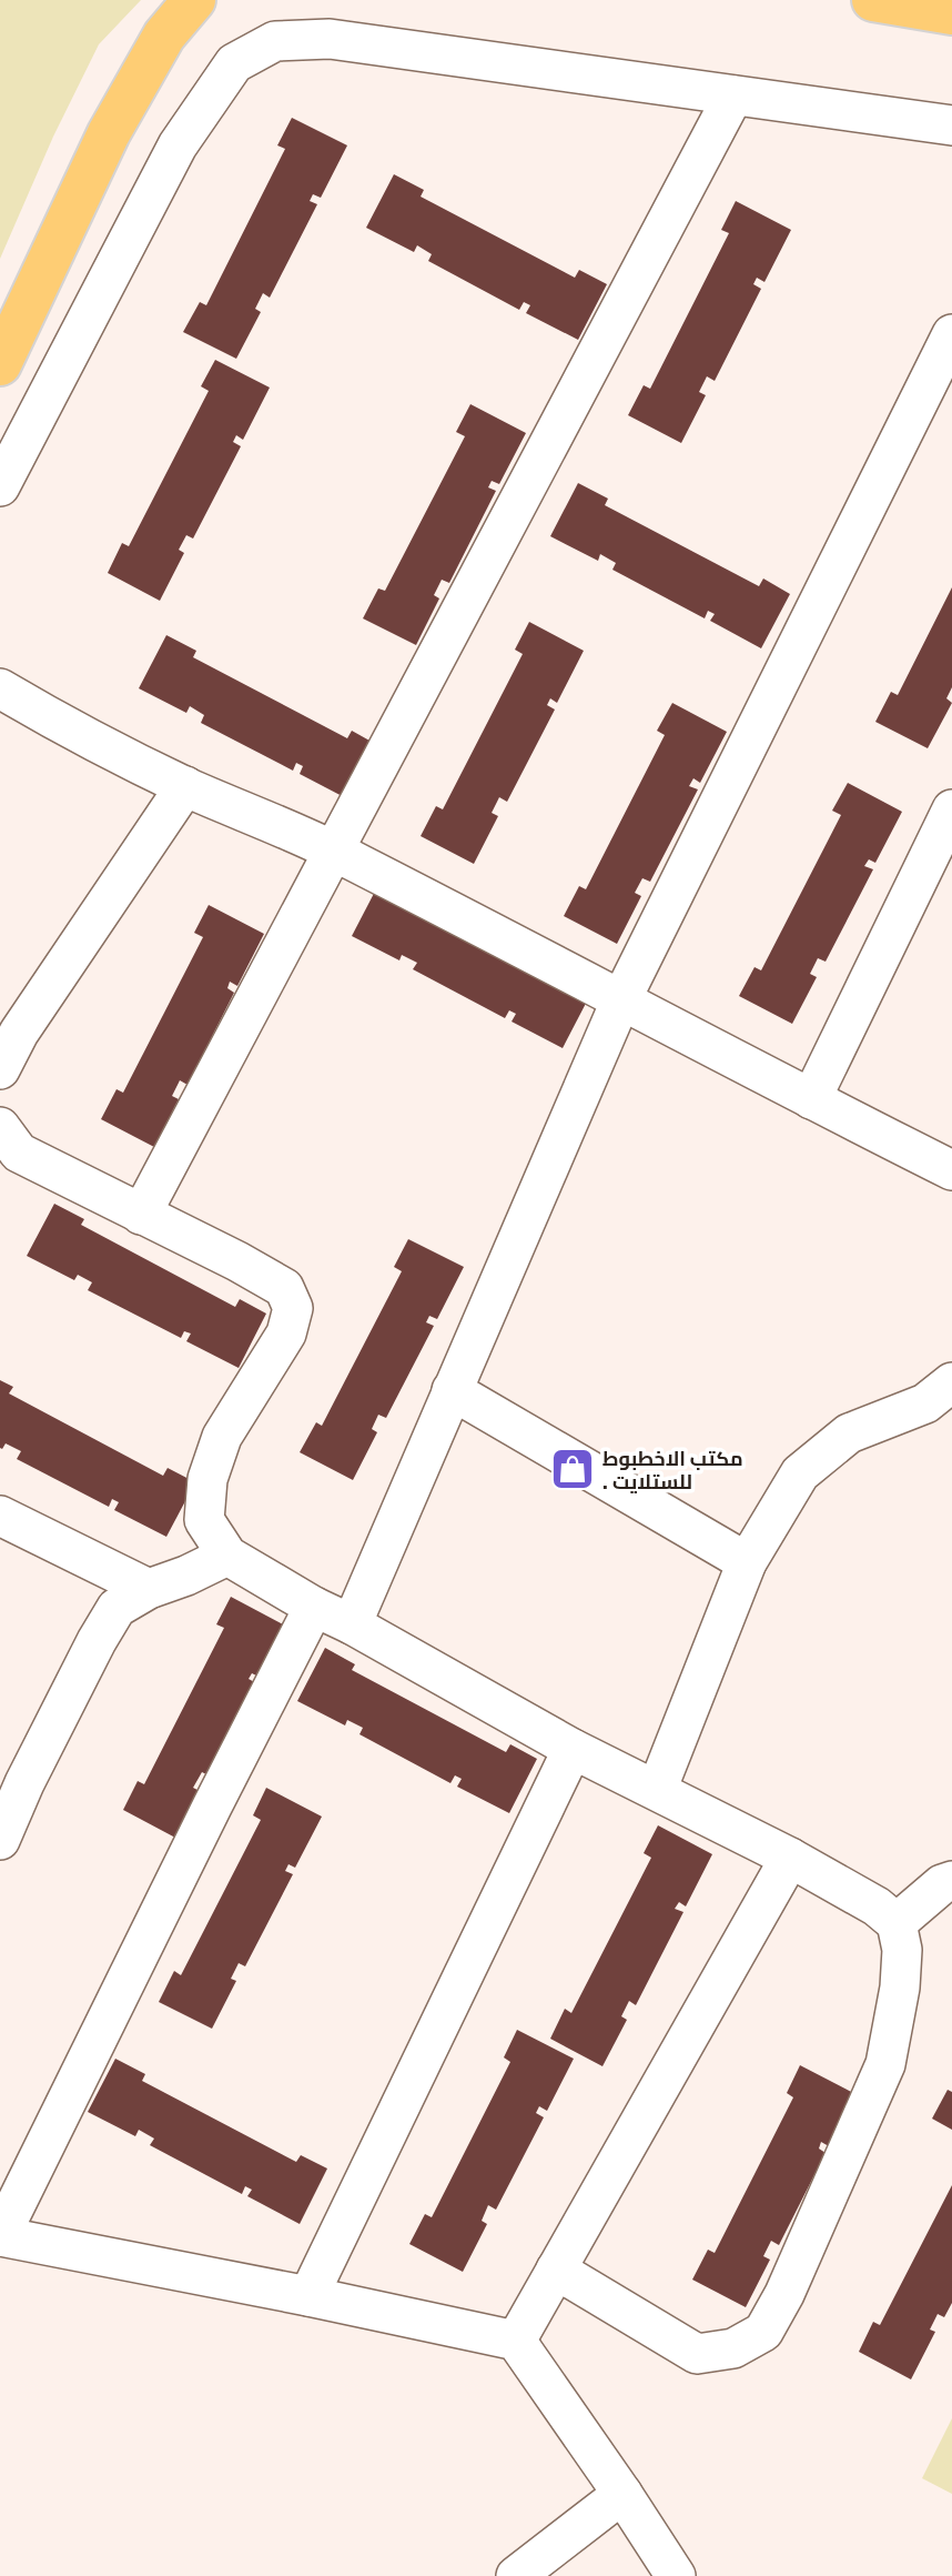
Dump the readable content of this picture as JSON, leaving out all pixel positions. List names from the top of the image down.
{
  "places": {
    "shop": ["مكتب الاخطبوط . للستلايت"]
  }
}
